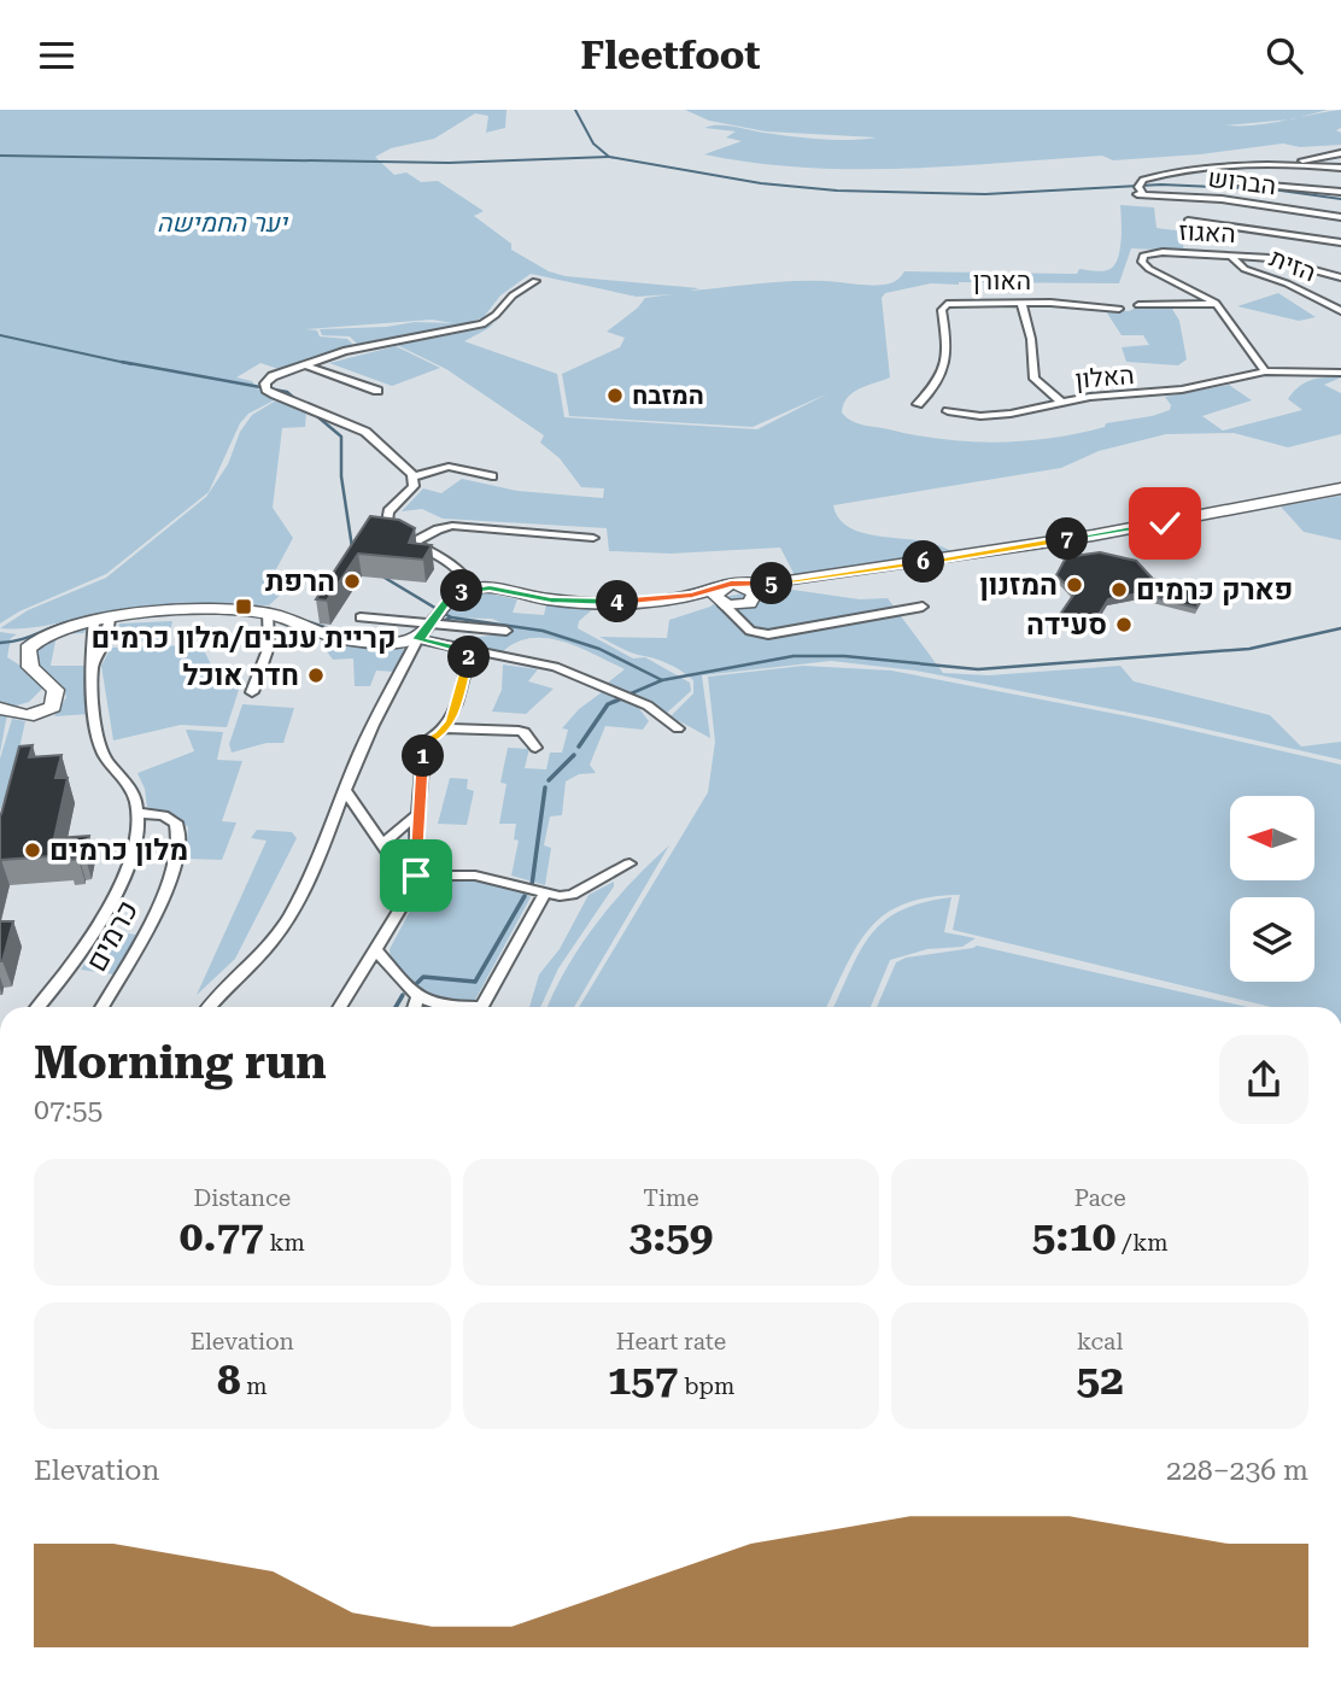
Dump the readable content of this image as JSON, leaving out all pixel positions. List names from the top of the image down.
{
  "streets": {
    "street": [
      "הברוש",
      "האגוז",
      "הזית",
      "האורן",
      "האלון",
      "כרמים"
    ]
  },
  "crossings": [
    ["האגוז", "הזית"],
    ["האגוז", "האלון"]
  ],
  "parks": ["יער החמישה"],
  "places": {
    "other": [
      "המזבח",
      "הרפת",
      "המזנון",
      "פארק כרמים",
      "סעידה",
      "חדר אוכל",
      "מלון כרמים"
    ],
    "transit": ["קריית ענבים/מלון כרמים"]
  },
  "north": "left",
  "page": {
    "header": "Fleetfoot",
    "pins": [
      "7",
      "6",
      "5",
      "3",
      "4",
      "2",
      "1"
    ],
    "heading": ["Morning run", "07:55"],
    "stats": [
      ["Distance", "0.77 km"],
      ["Time", "3:59"],
      ["Pace", "5:10 /km"],
      ["Elevation", "8 m"],
      ["Heart rate", "157 bpm"],
      ["kcal", "52"]
    ],
    "chart": ["Elevation", "228–236 m"]
  }
}
